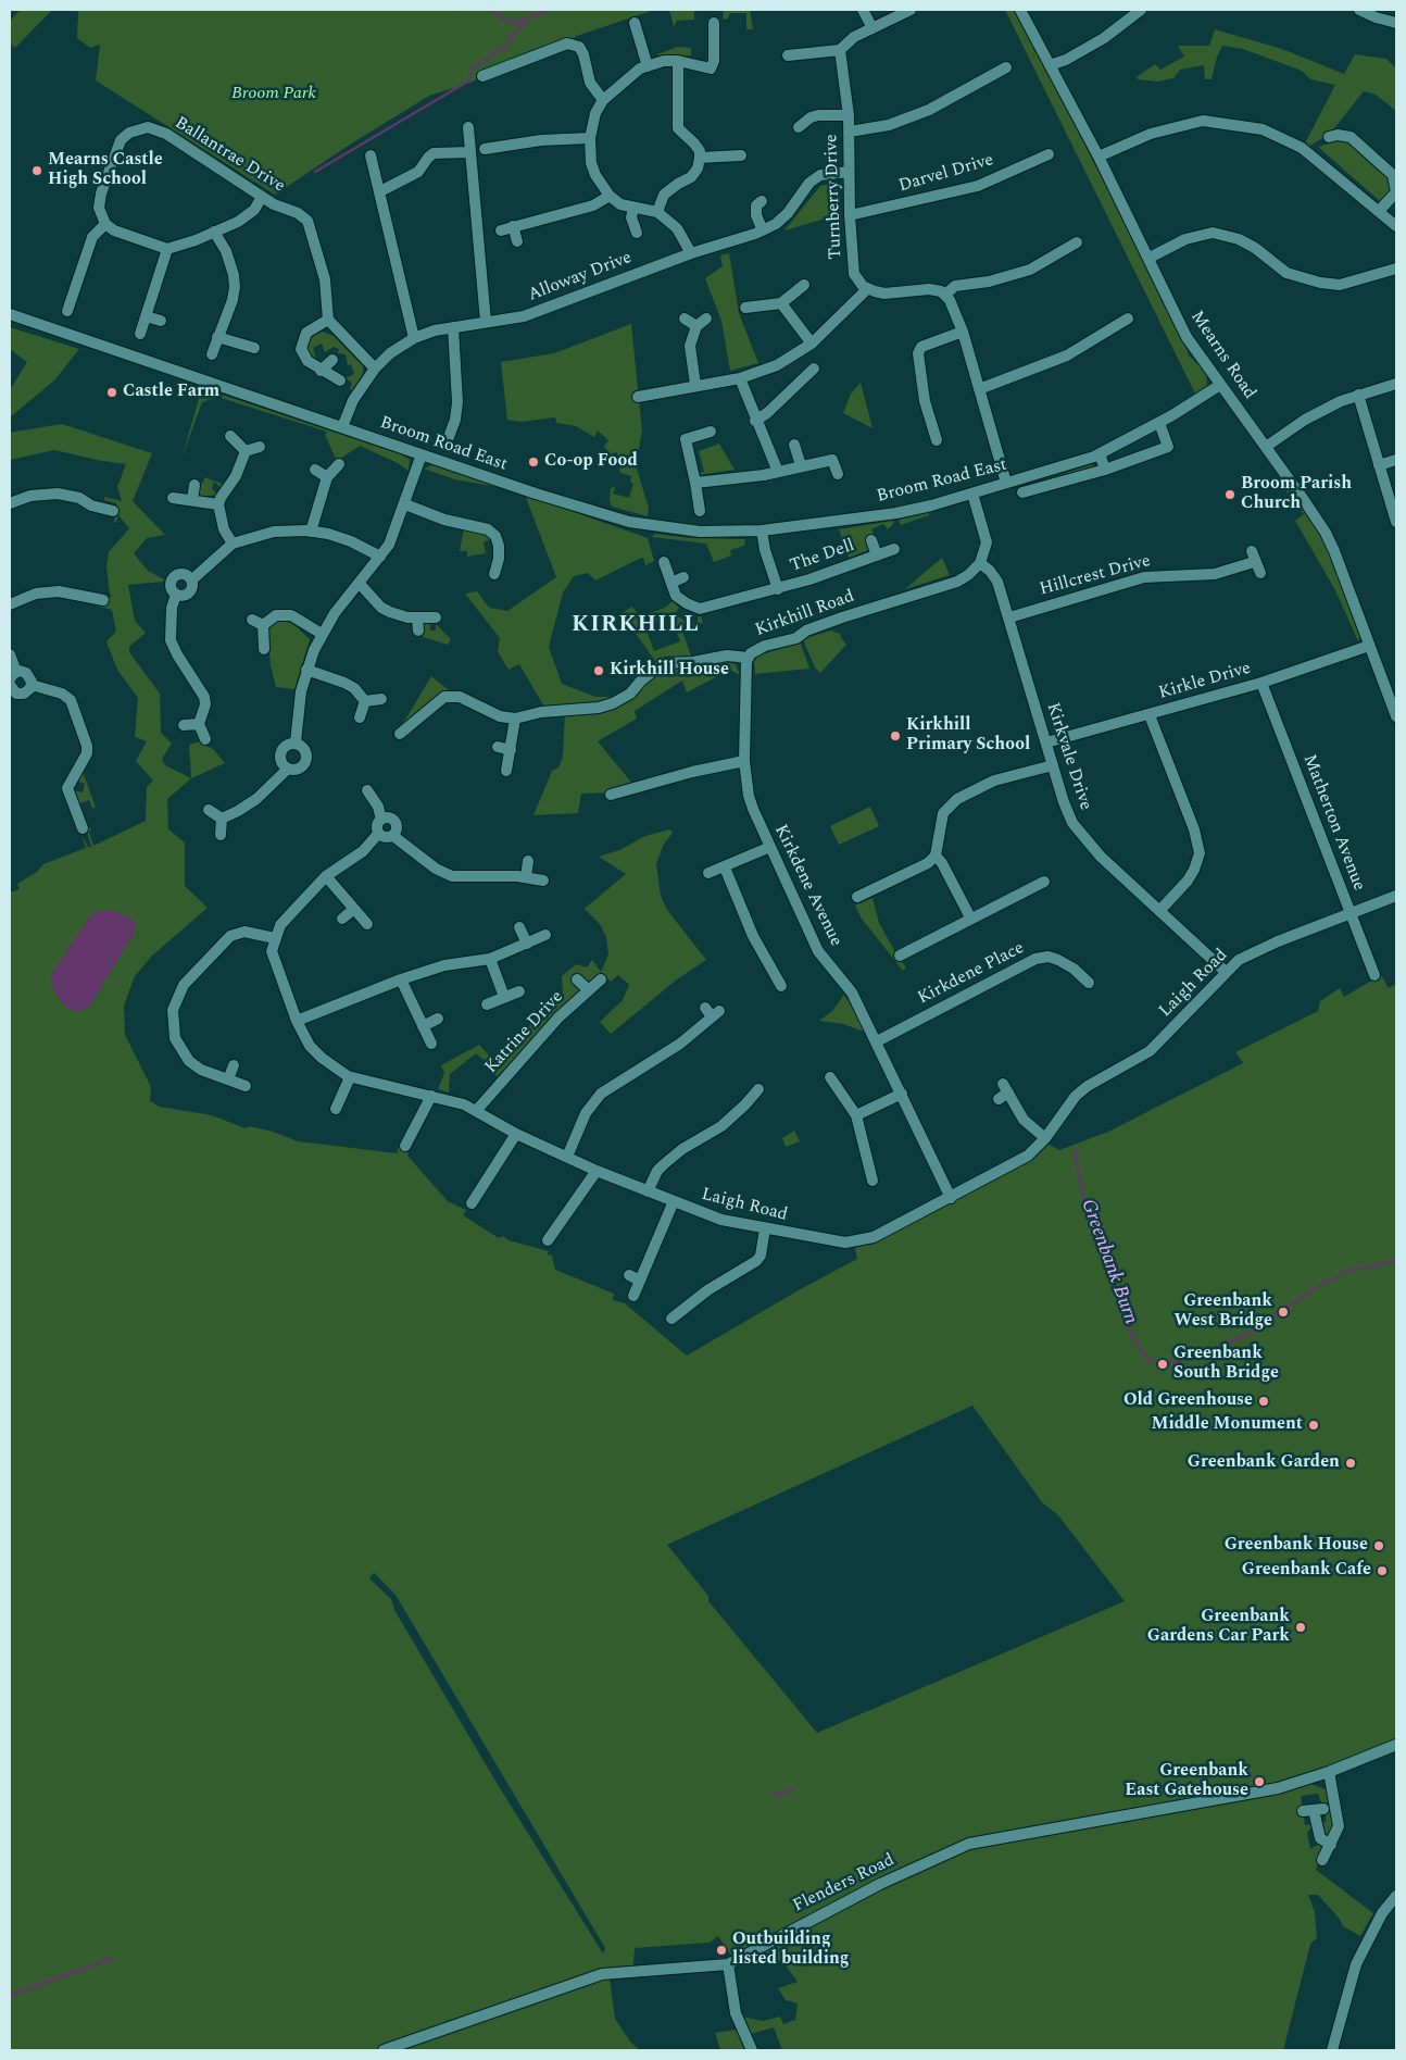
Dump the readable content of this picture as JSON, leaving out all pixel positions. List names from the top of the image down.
{
  "streets": {
    "street": [
      "Ballantrae Drive",
      "Darvel Drive",
      "Turnberry Drive",
      "Alloway Drive",
      "Mearns Road",
      "Broom Road East",
      "The Dell",
      "Hillcrest Drive",
      "Kirkhill Road",
      "Kirkle Drive",
      "Kirkvale Drive",
      "Matherton Avenue",
      "Kirkdene Avenue",
      "Kirkdene Place",
      "Laigh Road",
      "Katrine Drive",
      "Flenders Road"
    ]
  },
  "crossings": [
    ["Darvel Drive", "Turnberry Drive"],
    ["Turnberry Drive", "Alloway Drive"],
    ["Alloway Drive", "Broom Road East"],
    ["Mearns Road", "Broom Road East"],
    ["Mearns Road", "Kirkle Drive"],
    ["Broom Road East", "The Dell"],
    ["Hillcrest Drive", "Kirkvale Drive"],
    ["Kirkhill Road", "Kirkvale Drive"],
    ["Kirkhill Road", "Kirkdene Avenue"],
    ["Kirkle Drive", "Kirkvale Drive"],
    ["Kirkle Drive", "Matherton Avenue"],
    ["Kirkvale Drive", "Laigh Road"],
    ["Matherton Avenue", "Laigh Road"],
    ["Kirkdene Avenue", "Kirkdene Place"],
    ["Kirkdene Avenue", "Laigh Road"],
    ["Laigh Road", "Katrine Drive"]
  ],
  "districts": ["KIRKHILL"],
  "water": ["Greenbank Burn"],
  "parks": ["Broom Park"],
  "places": [
    "Mearns Castle High School",
    "Castle Farm",
    "Co-op Food",
    "Broom Parish Church",
    "Kirkhill House",
    "Kirkhill Primary School",
    "Greenbank West Bridge",
    "Greenbank South Bridge",
    "Old Greenhouse",
    "Middle Monument",
    "Greenbank Garden",
    "Greenbank House",
    "Greenbank Cafe",
    "Greenbank Gardens Car Park",
    "Greenbank East Gatehouse",
    "Outbuilding listed building"
  ]
}
